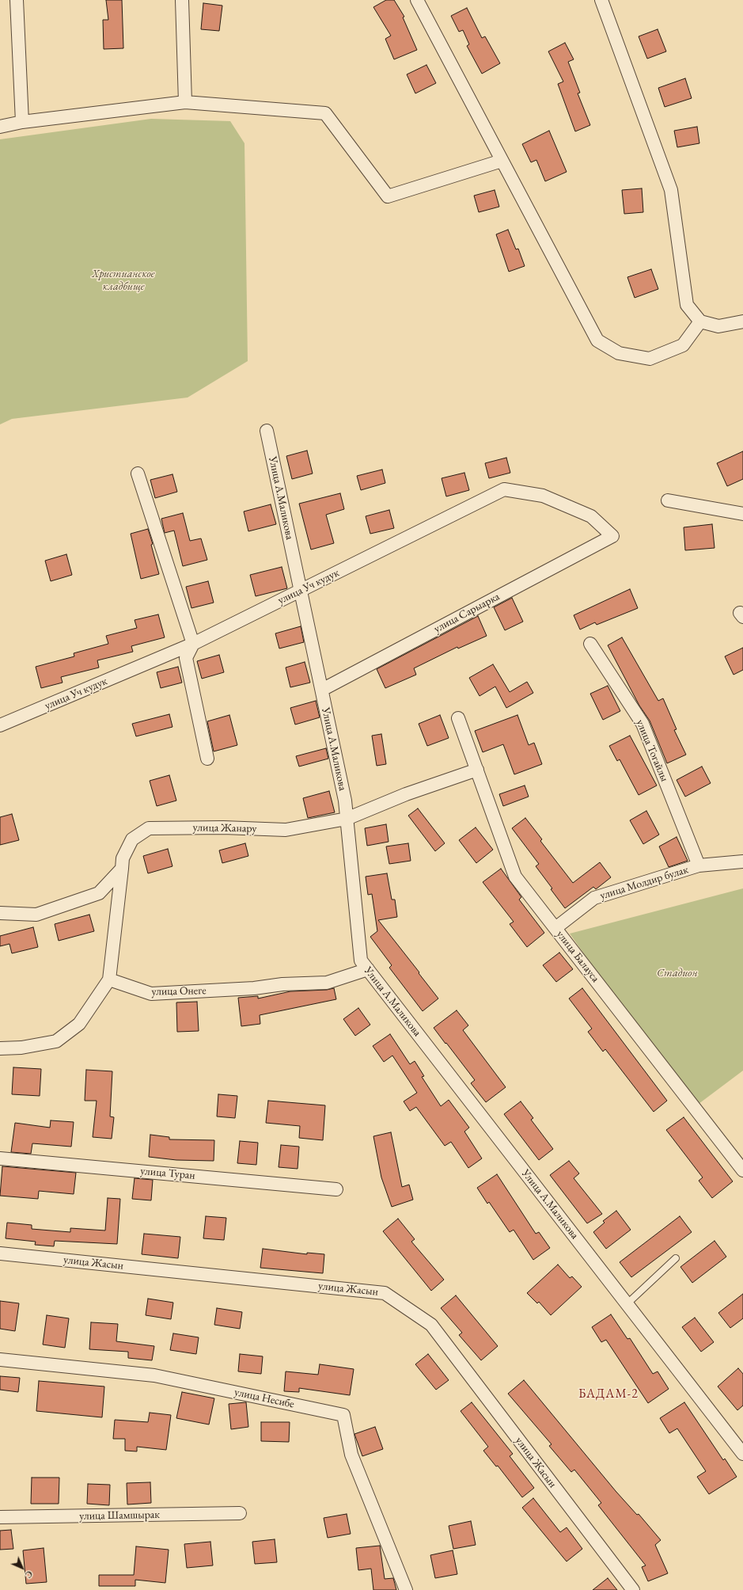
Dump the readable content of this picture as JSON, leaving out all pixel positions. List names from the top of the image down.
{
  "streets": {
    "street": [
      "Улица А.Маликова",
      "улица Уч кудук",
      "улица Сарыарка",
      "улица Тогайлы",
      "улица Жанару",
      "улица Молдир булак",
      "улица Балауса",
      "улица Онеге",
      "улица Туран",
      "улица Жасын",
      "улица Несибе",
      "улица Шамшырак"
    ]
  },
  "crossings": [
    ["Улица А.Маликова", "улица Уч кудук"],
    ["Улица А.Маликова", "улица Сарыарка"],
    ["Улица А.Маликова", "улица Жанару"],
    ["Улица А.Маликова", "улица Онеге"],
    ["улица Уч кудук", "улица Сарыарка"],
    ["улица Тогайлы", "улица Молдир булак"],
    ["улица Жанару", "улица Балауса"],
    ["улица Молдир булак", "улица Балауса"]
  ],
  "districts": ["БАДАМ-2"],
  "parks": ["Христианское кладбище", "Стадион"],
  "north": "bottom right"
}
